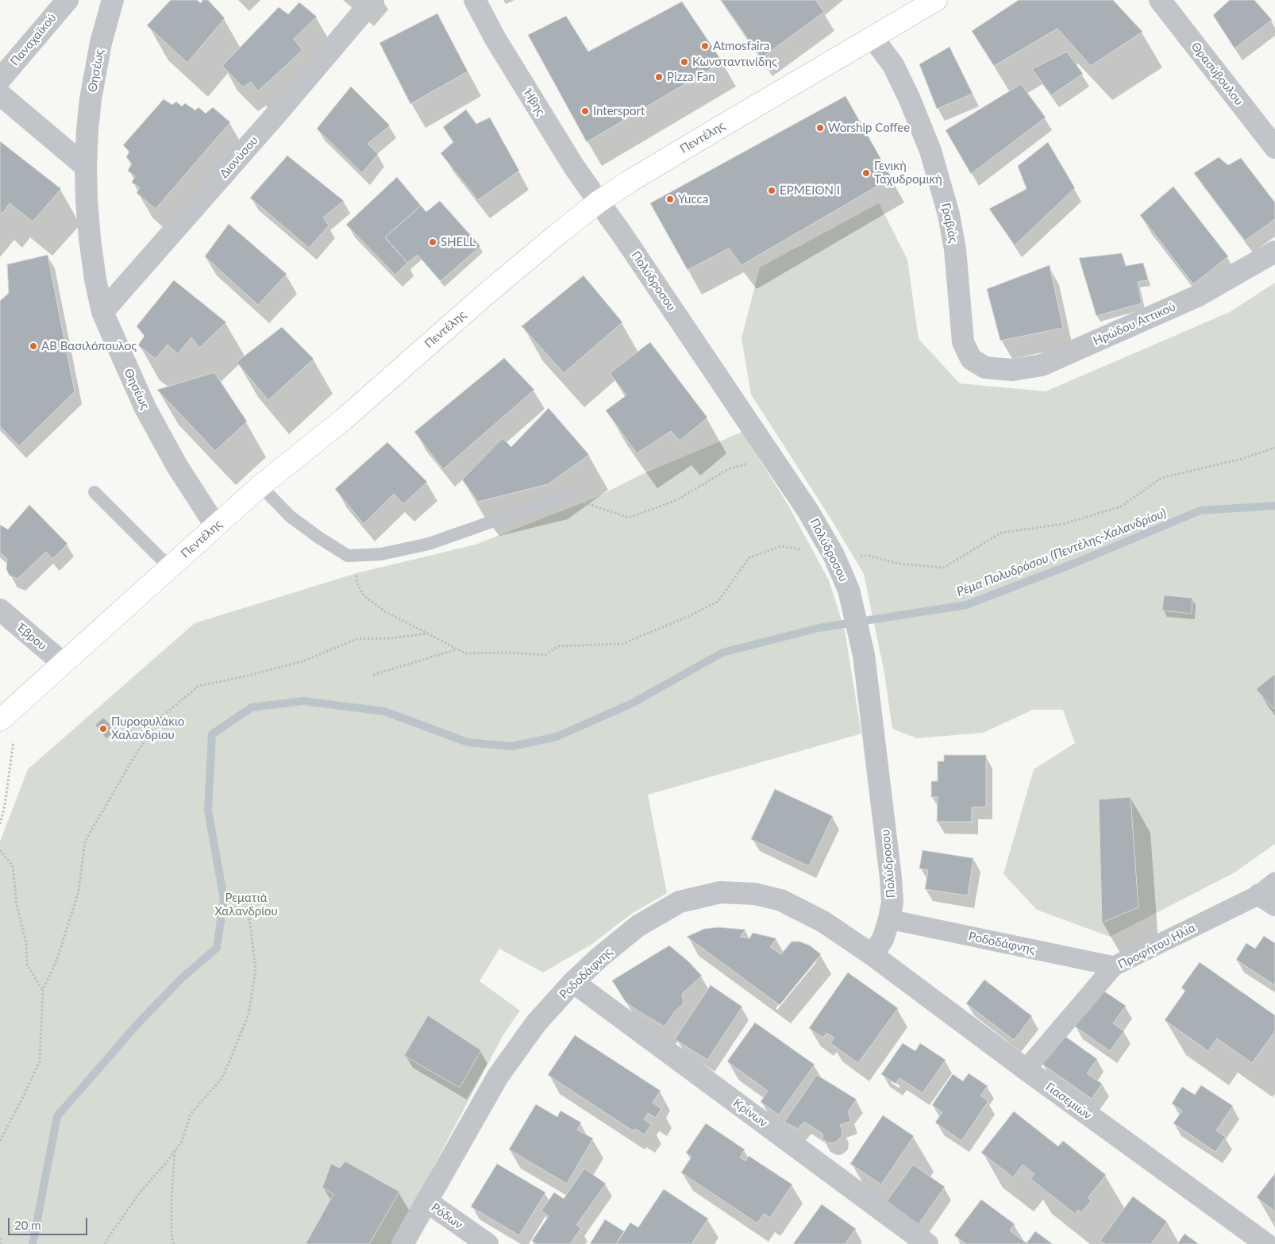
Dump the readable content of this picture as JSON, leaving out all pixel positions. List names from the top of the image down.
{
  "streets": {
    "main road": ["Πεντέλης"],
    "street": [
      "Παναχαϊκού",
      "Θησέως",
      "Θρασύβουλου",
      "Ήβης",
      "Διονύσου",
      "Γραβιάς",
      "Πολύδροσου",
      "Ηρώδου Αττικού",
      "Έβρου",
      "Ροδοδάφνης",
      "Προφήτου Ηλία",
      "Γιασεμιών",
      "Κρίνων",
      "Ρόδων"
    ]
  },
  "crossings": [
    ["Θησέως", "Πεντέλης"],
    ["Θησέως", "Διονύσου"],
    ["Ήβης", "Πεντέλης"],
    ["Ήβης", "Πολύδροσου"],
    ["Πεντέλης", "Γραβιάς"],
    ["Πεντέλης", "Πολύδροσου"],
    ["Πεντέλης", "Έβρου"],
    ["Γραβιάς", "Ηρώδου Αττικού"],
    ["Πολύδροσου", "Ροδοδάφνης"],
    ["Πολύδροσου", "Γιασεμιών"],
    ["Ροδοδάφνης", "Προφήτου Ηλία"],
    ["Ροδοδάφνης", "Γιασεμιών"],
    ["Ροδοδάφνης", "Κρίνων"],
    ["Ροδοδάφνης", "Ρόδων"],
    ["Προφήτου Ηλία", "Γιασεμιών"]
  ],
  "water": ["Ρέμα Πολυδρόσου (Πεντέλης-Χαλανδρίου)"],
  "parks": ["Ρεματιά Χαλανδρίου"],
  "places": [
    "Atmosfaira",
    "Κωνσταντινίδης",
    "Pizza Fan",
    "Intersport",
    "Worship Coffee",
    "Γενική Ταχυδρομική",
    "ΕΡΜΕΙΟΝ Ι",
    "Yucca",
    "SHELL",
    "ΑΒ Βασιλόπουλος",
    "Πυροφυλάκιο Χαλανδρίου"
  ],
  "scale_bar": "20 m"
}
